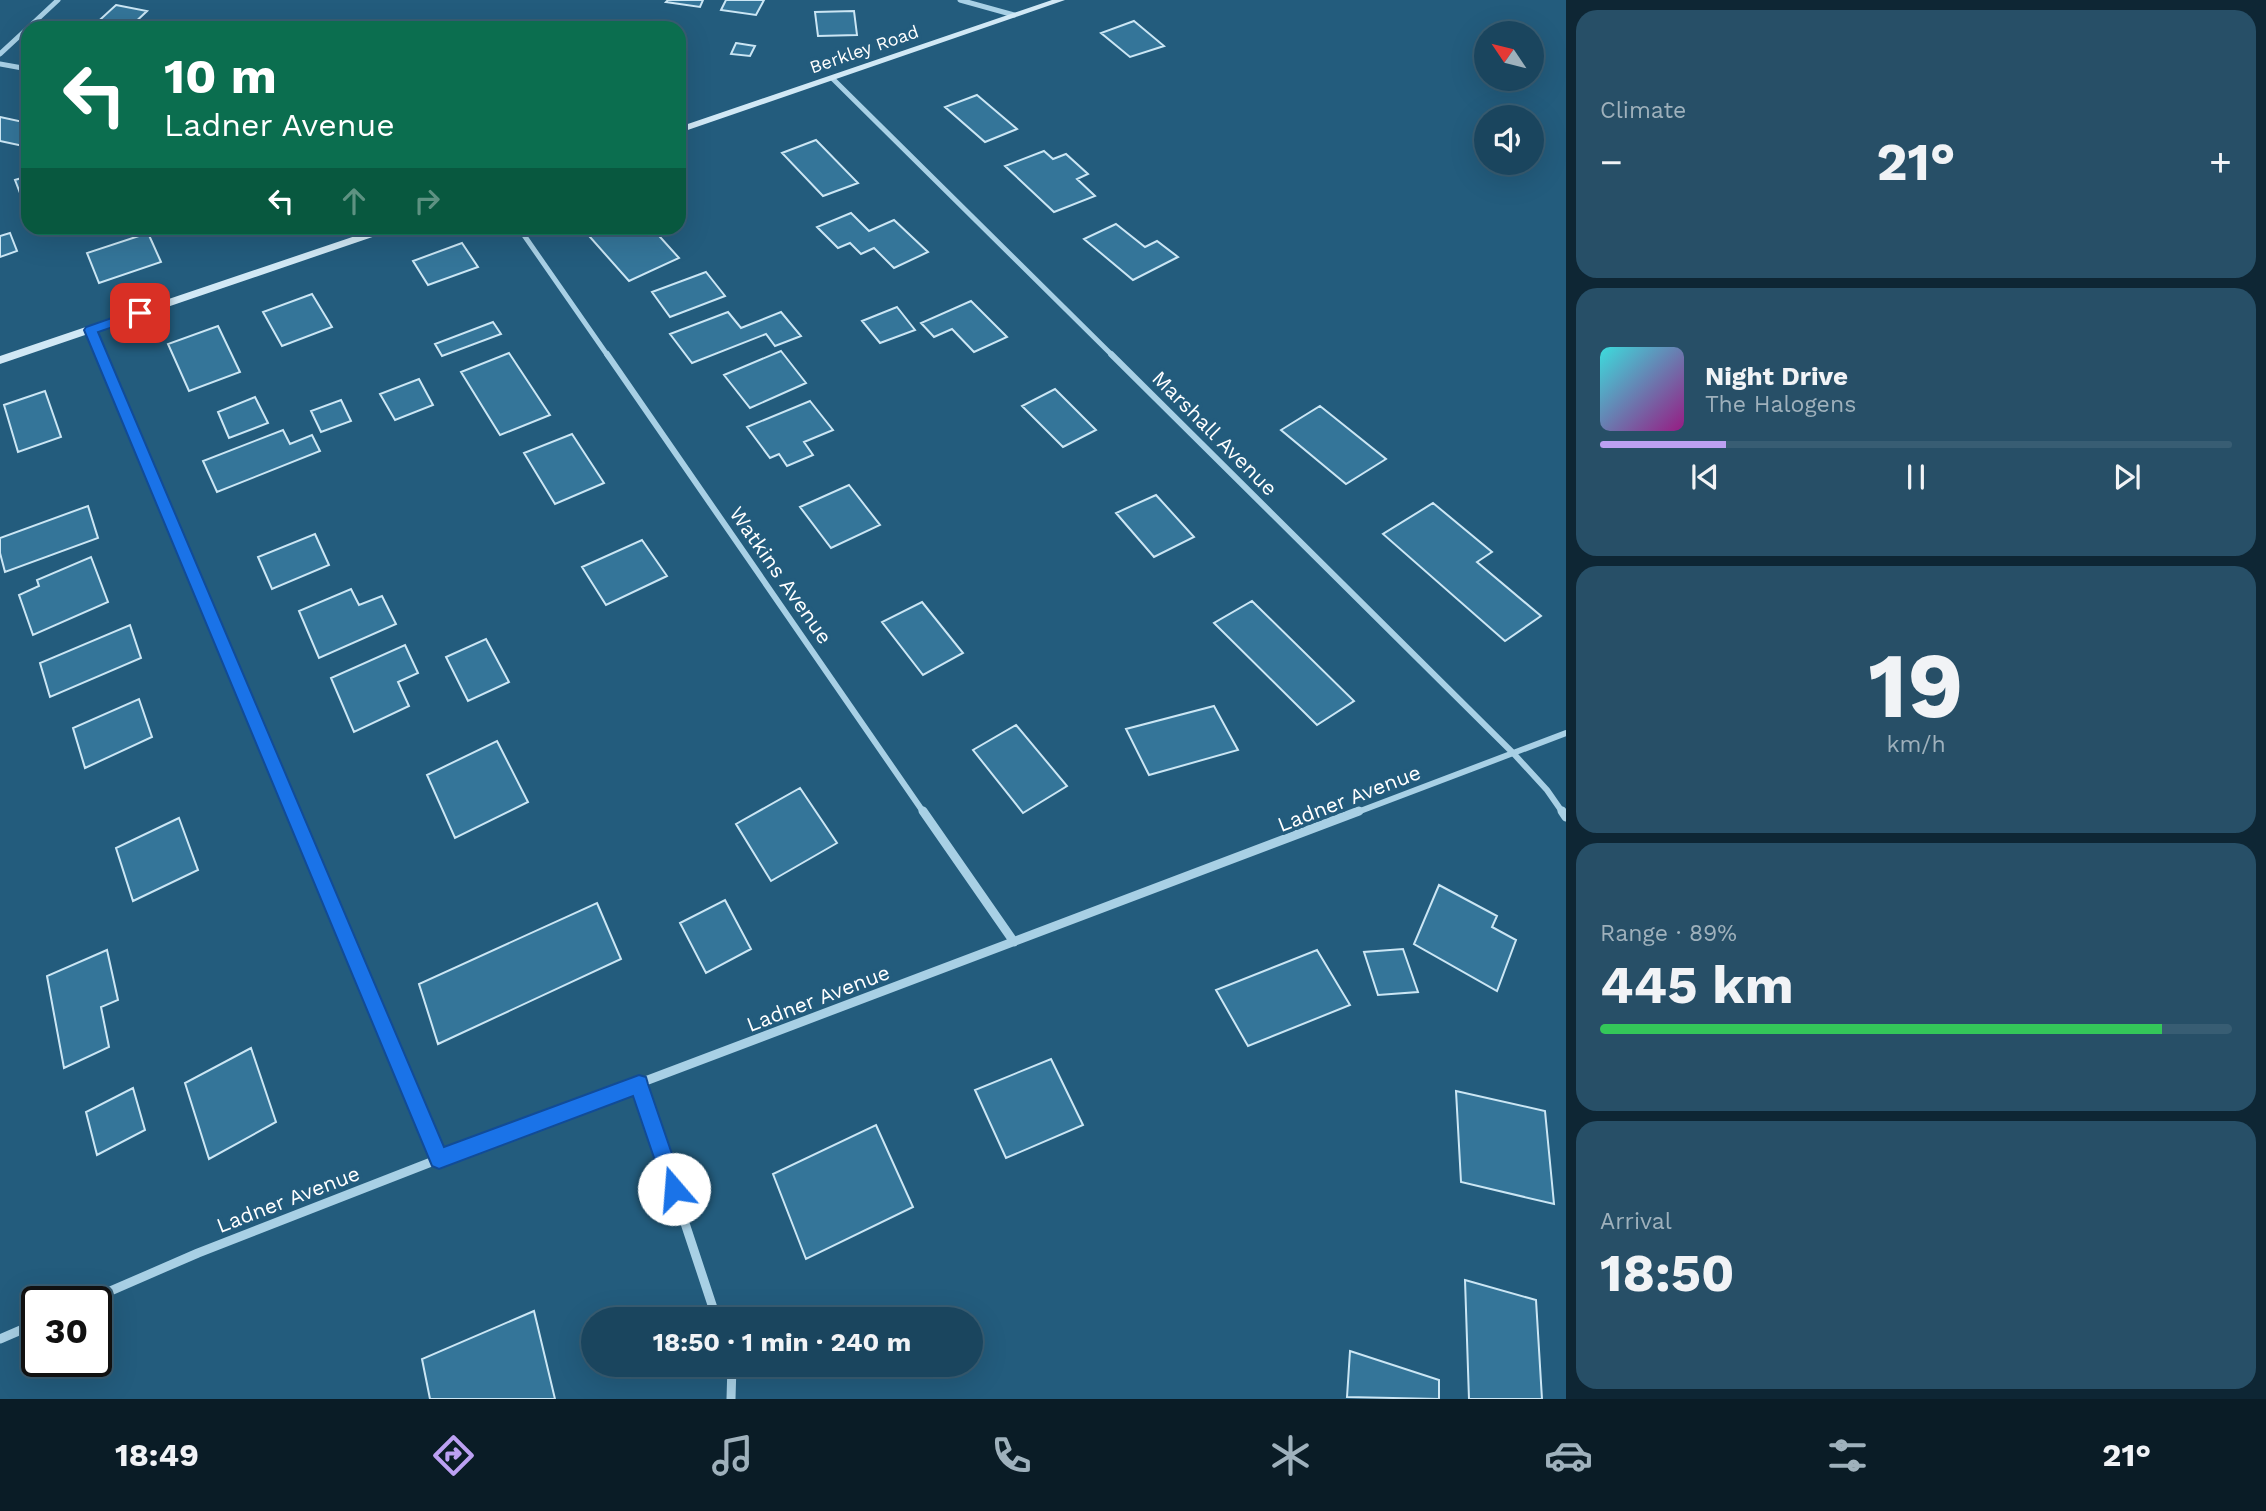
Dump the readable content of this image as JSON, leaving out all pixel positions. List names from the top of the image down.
{
  "streets": {
    "main road": ["Berkley Road"],
    "street": ["Marshall Avenue", "Watkins Avenue", "Ladner Avenue"]
  },
  "crossings": [
    ["Berkley Road", "Marshall Avenue"],
    ["Marshall Avenue", "Ladner Avenue"],
    ["Watkins Avenue", "Ladner Avenue"]
  ],
  "north": "top left",
  "page": {
    "tile": [
      "Climate",
      ["19", "km/h"],
      ["Range · 89%", "445 km"],
      ["Arrival", "18:50"]
    ],
    "turn": ["10 m", "Ladner Avenue"],
    "heat": ["−", "21°", "+"],
    "song": ["Night Drive", "The Halogens"],
    "limit": "30",
    "trip": "18:50 · 1 min · 240 m",
    "tabs": ["18:49", "21°"]
  }
}
